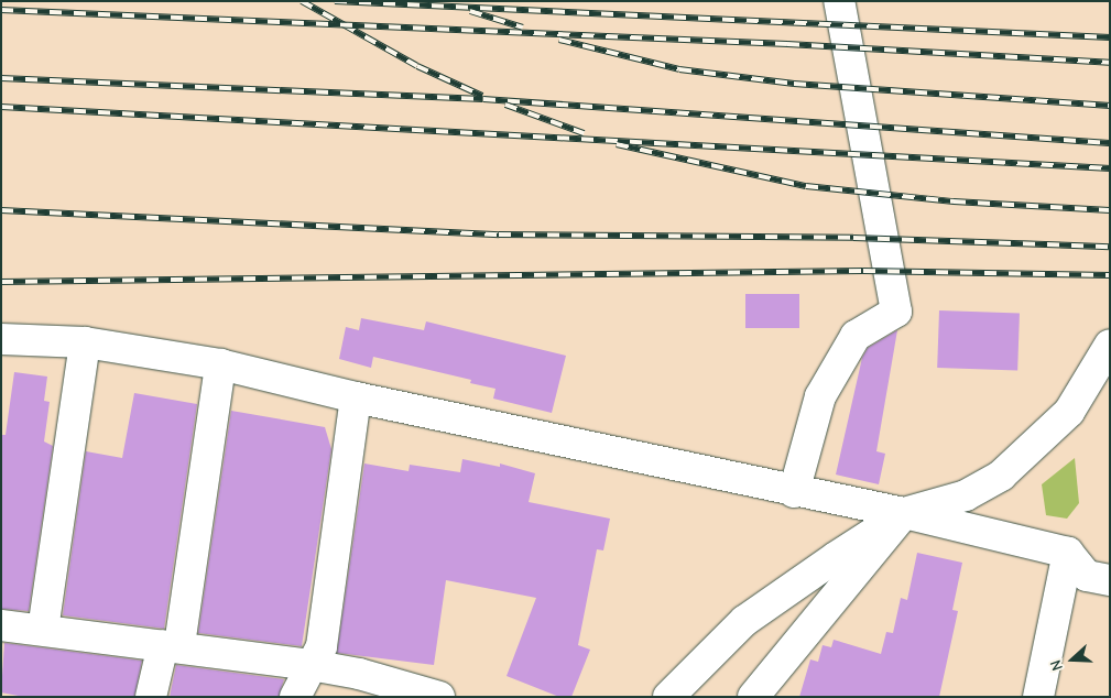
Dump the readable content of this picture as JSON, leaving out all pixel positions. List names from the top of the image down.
{
  "north": "left"
}
